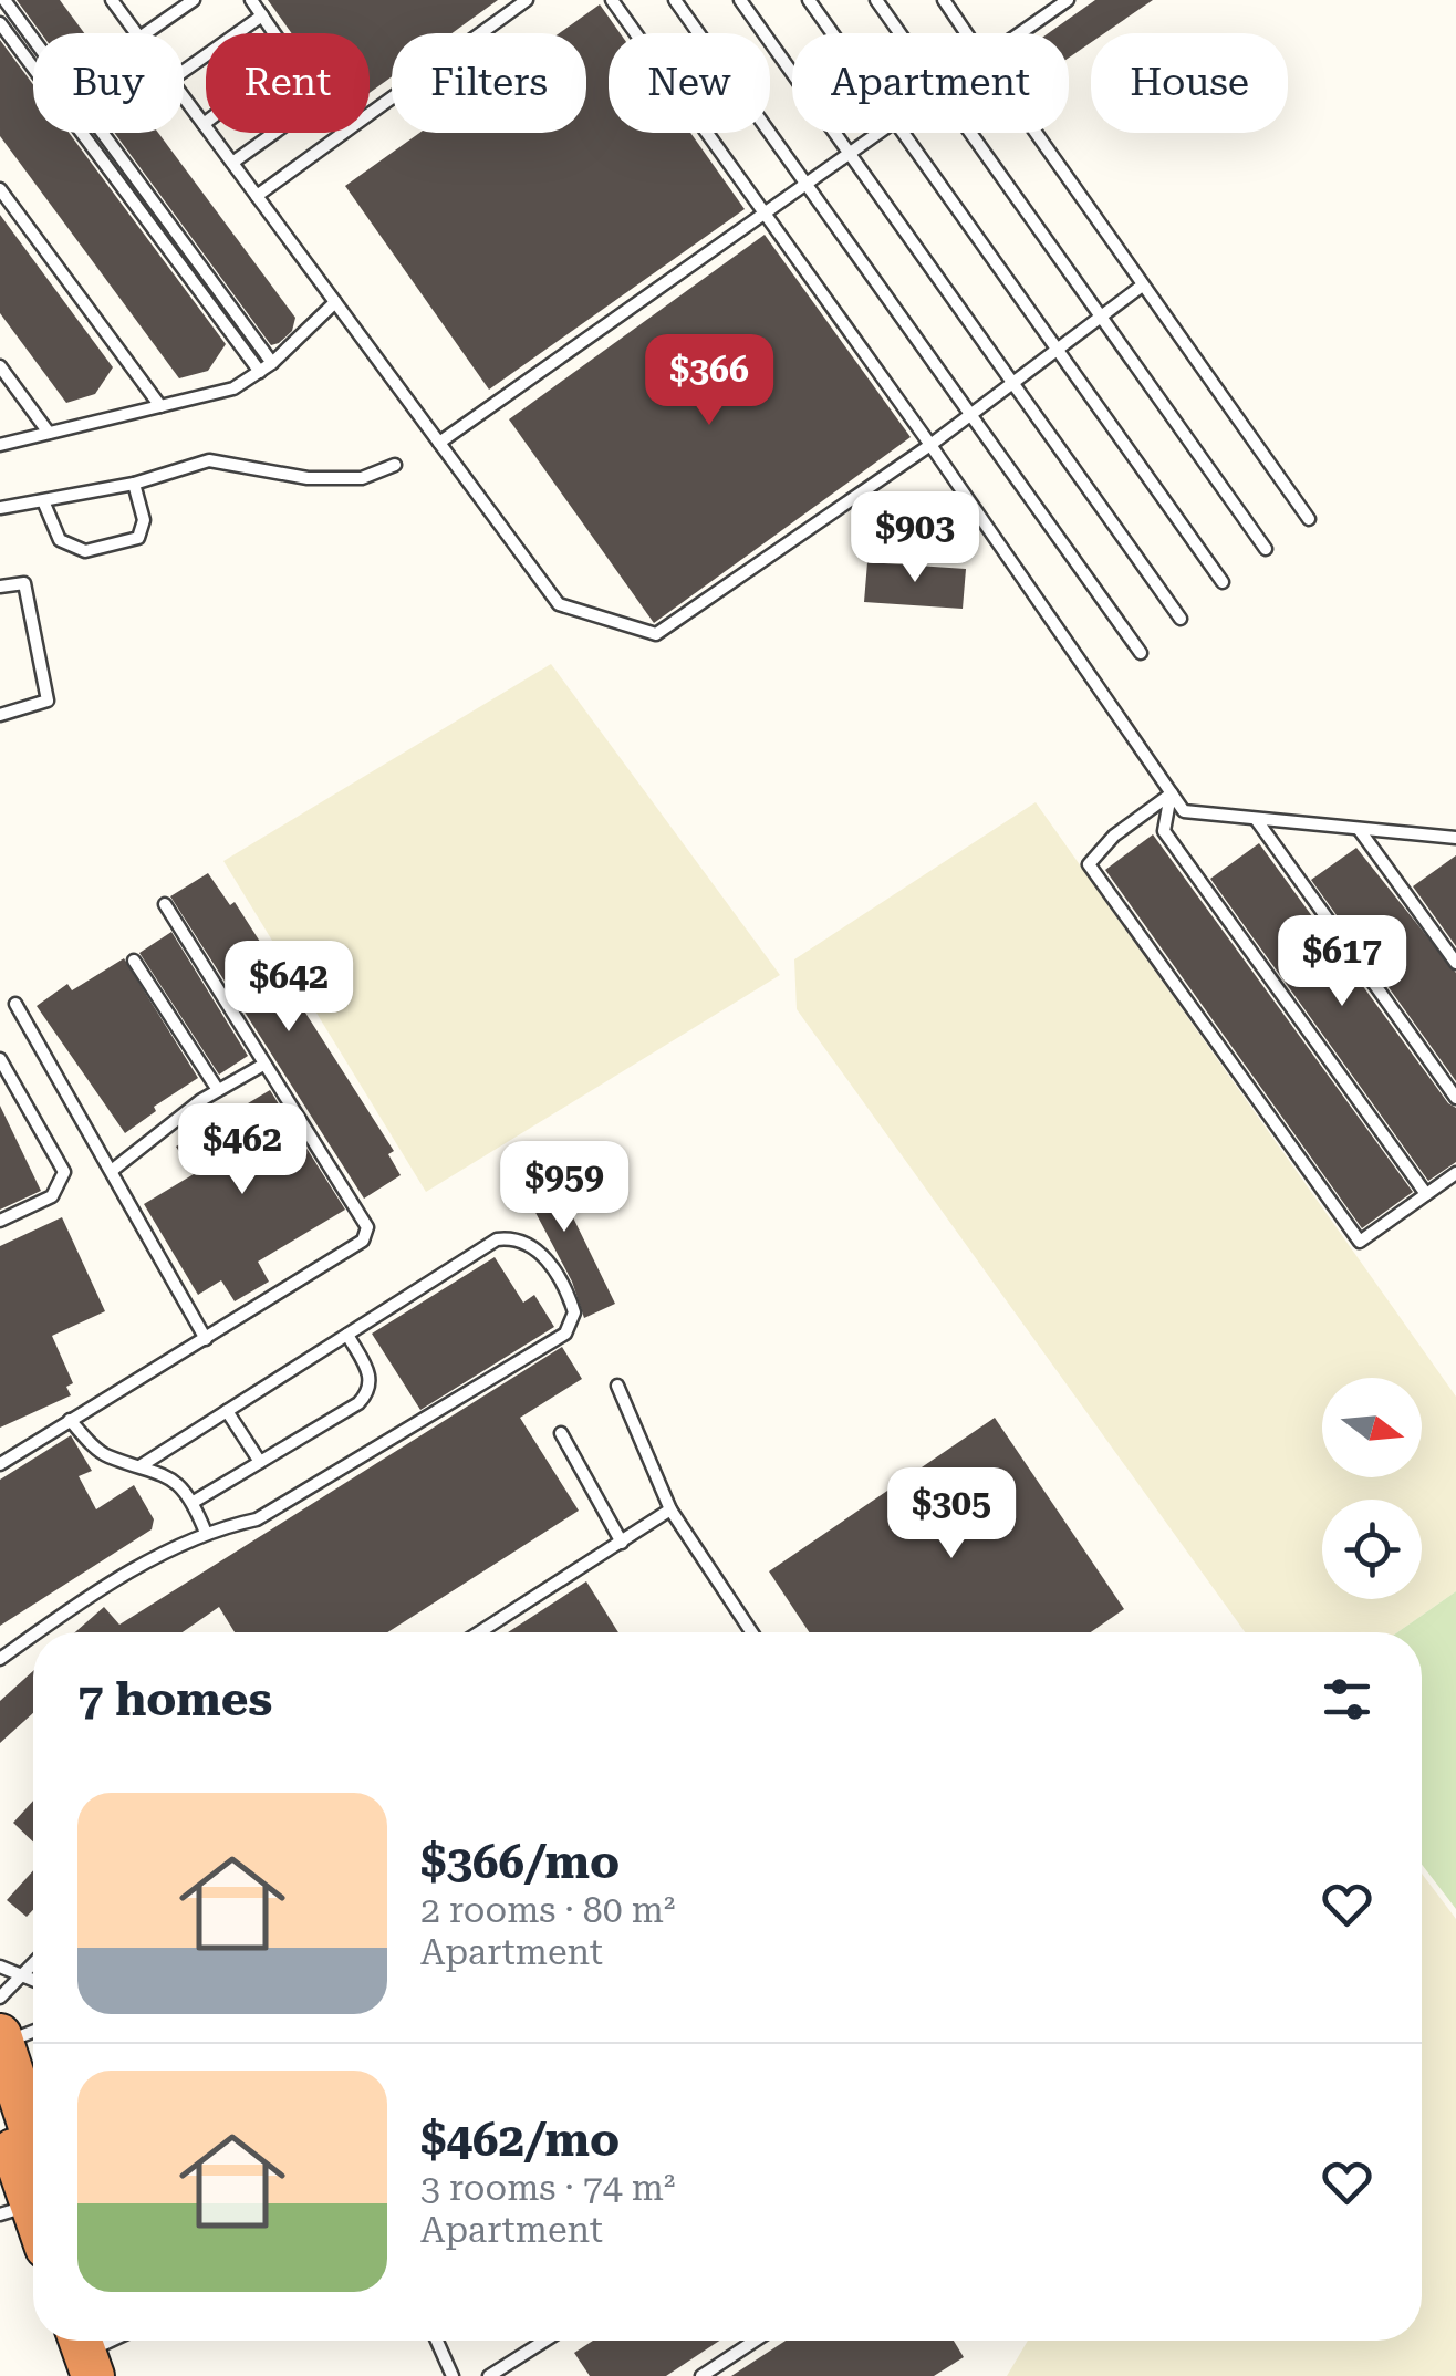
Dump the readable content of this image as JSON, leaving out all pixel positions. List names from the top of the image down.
{
  "north": "right",
  "page": {
    "chip": [
      "Buy",
      "Rent",
      "Filters",
      "New",
      "Apartment",
      "House"
    ],
    "price": [
      "$366",
      "$903",
      "$617",
      "$642",
      "$462",
      "$959",
      "$305"
    ],
    "heading": "7 homes",
    "list": [
      {
        "name": "$366/mo",
        "note": "2 rooms · 80 m² · Apartment"
      },
      {
        "name": "$462/mo",
        "note": "3 rooms · 74 m² · Apartment"
      }
    ]
  }
}
